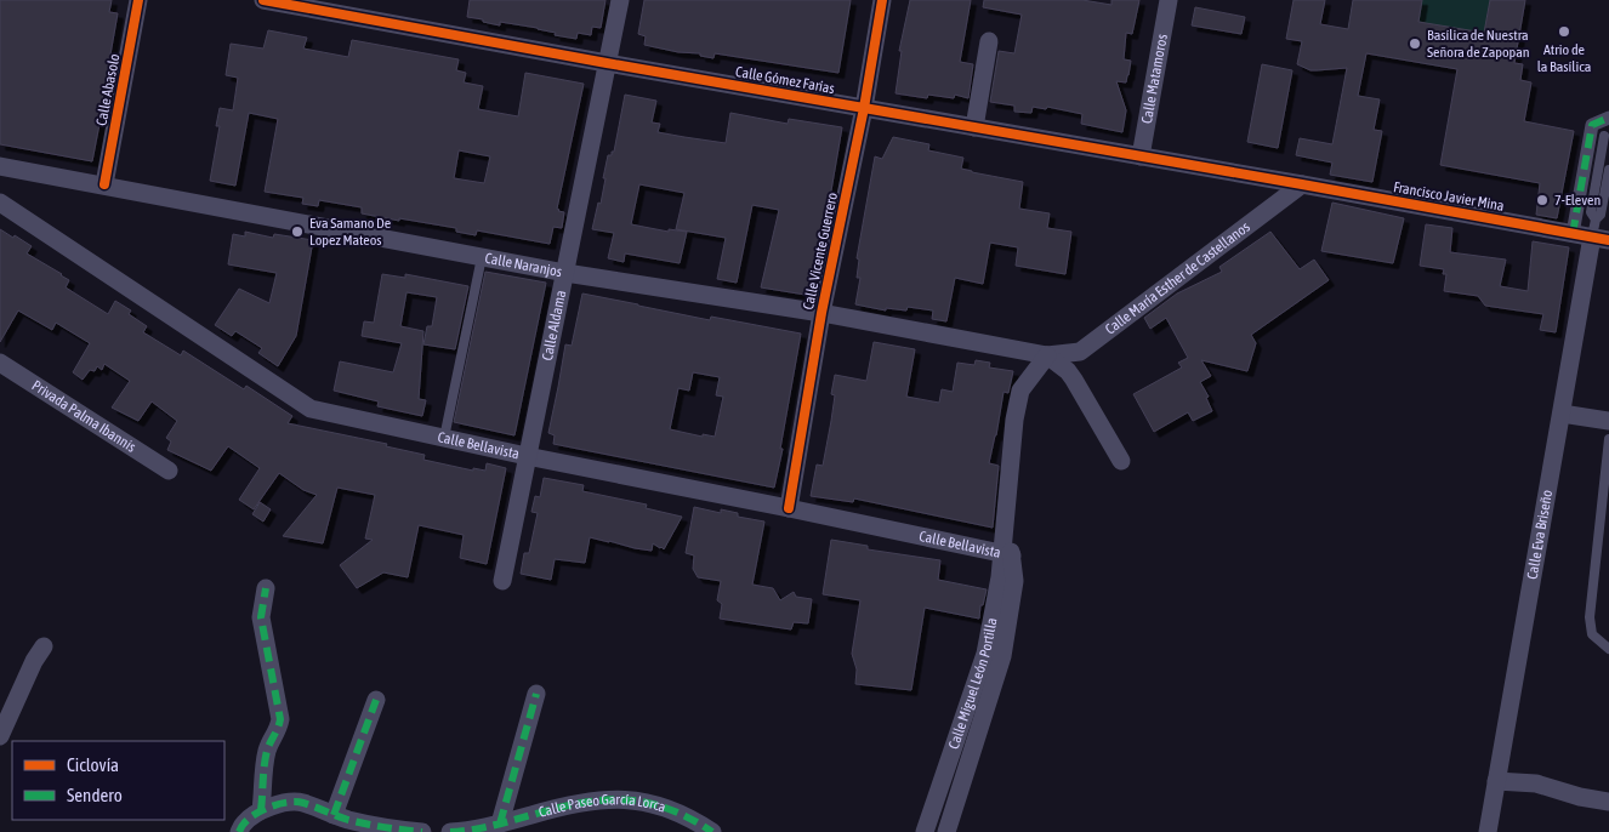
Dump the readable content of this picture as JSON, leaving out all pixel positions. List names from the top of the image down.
{
  "streets": {
    "street": [
      "Calle Matamoros",
      "Calle Gómez Farías",
      "Calle Abasolo",
      "Francisco Javier Mina",
      "Calle Vicente Guerrero",
      "Calle Naranjos",
      "Calle María Esther de Castellanos",
      "Calle Aldama",
      "Privada Palma Ibannis",
      "Calle Bellavista",
      "Calle Eva Briseño",
      "Calle Miguel León Portilla",
      "Calle Paseo García Lorca"
    ]
  },
  "crossings": [
    ["Calle Matamoros", "Calle Gómez Farías"],
    ["Calle Gómez Farías", "Francisco Javier Mina"],
    ["Calle Gómez Farías", "Calle Vicente Guerrero"],
    ["Calle Gómez Farías", "Calle María Esther de Castellanos"],
    ["Calle Gómez Farías", "Calle Aldama"],
    ["Calle Abasolo", "Calle Naranjos"],
    ["Francisco Javier Mina", "Calle María Esther de Castellanos"],
    ["Francisco Javier Mina", "Calle Eva Briseño"],
    ["Calle Vicente Guerrero", "Calle Naranjos"],
    ["Calle Vicente Guerrero", "Calle Bellavista"],
    ["Calle Naranjos", "Calle María Esther de Castellanos"],
    ["Calle Naranjos", "Calle Aldama"],
    ["Calle Naranjos", "Calle Miguel León Portilla"],
    ["Calle María Esther de Castellanos", "Calle Miguel León Portilla"],
    ["Calle Aldama", "Calle Bellavista"],
    ["Calle Bellavista", "Calle Miguel León Portilla"]
  ],
  "places": [
    "Atrio de la Basílica",
    "Basílica de Nuestra Señora de Zapopan",
    "7-Eleven",
    "Eva Samano De Lopez Mateos"
  ],
  "legend": ["Ciclovía", "Sendero"]
}
